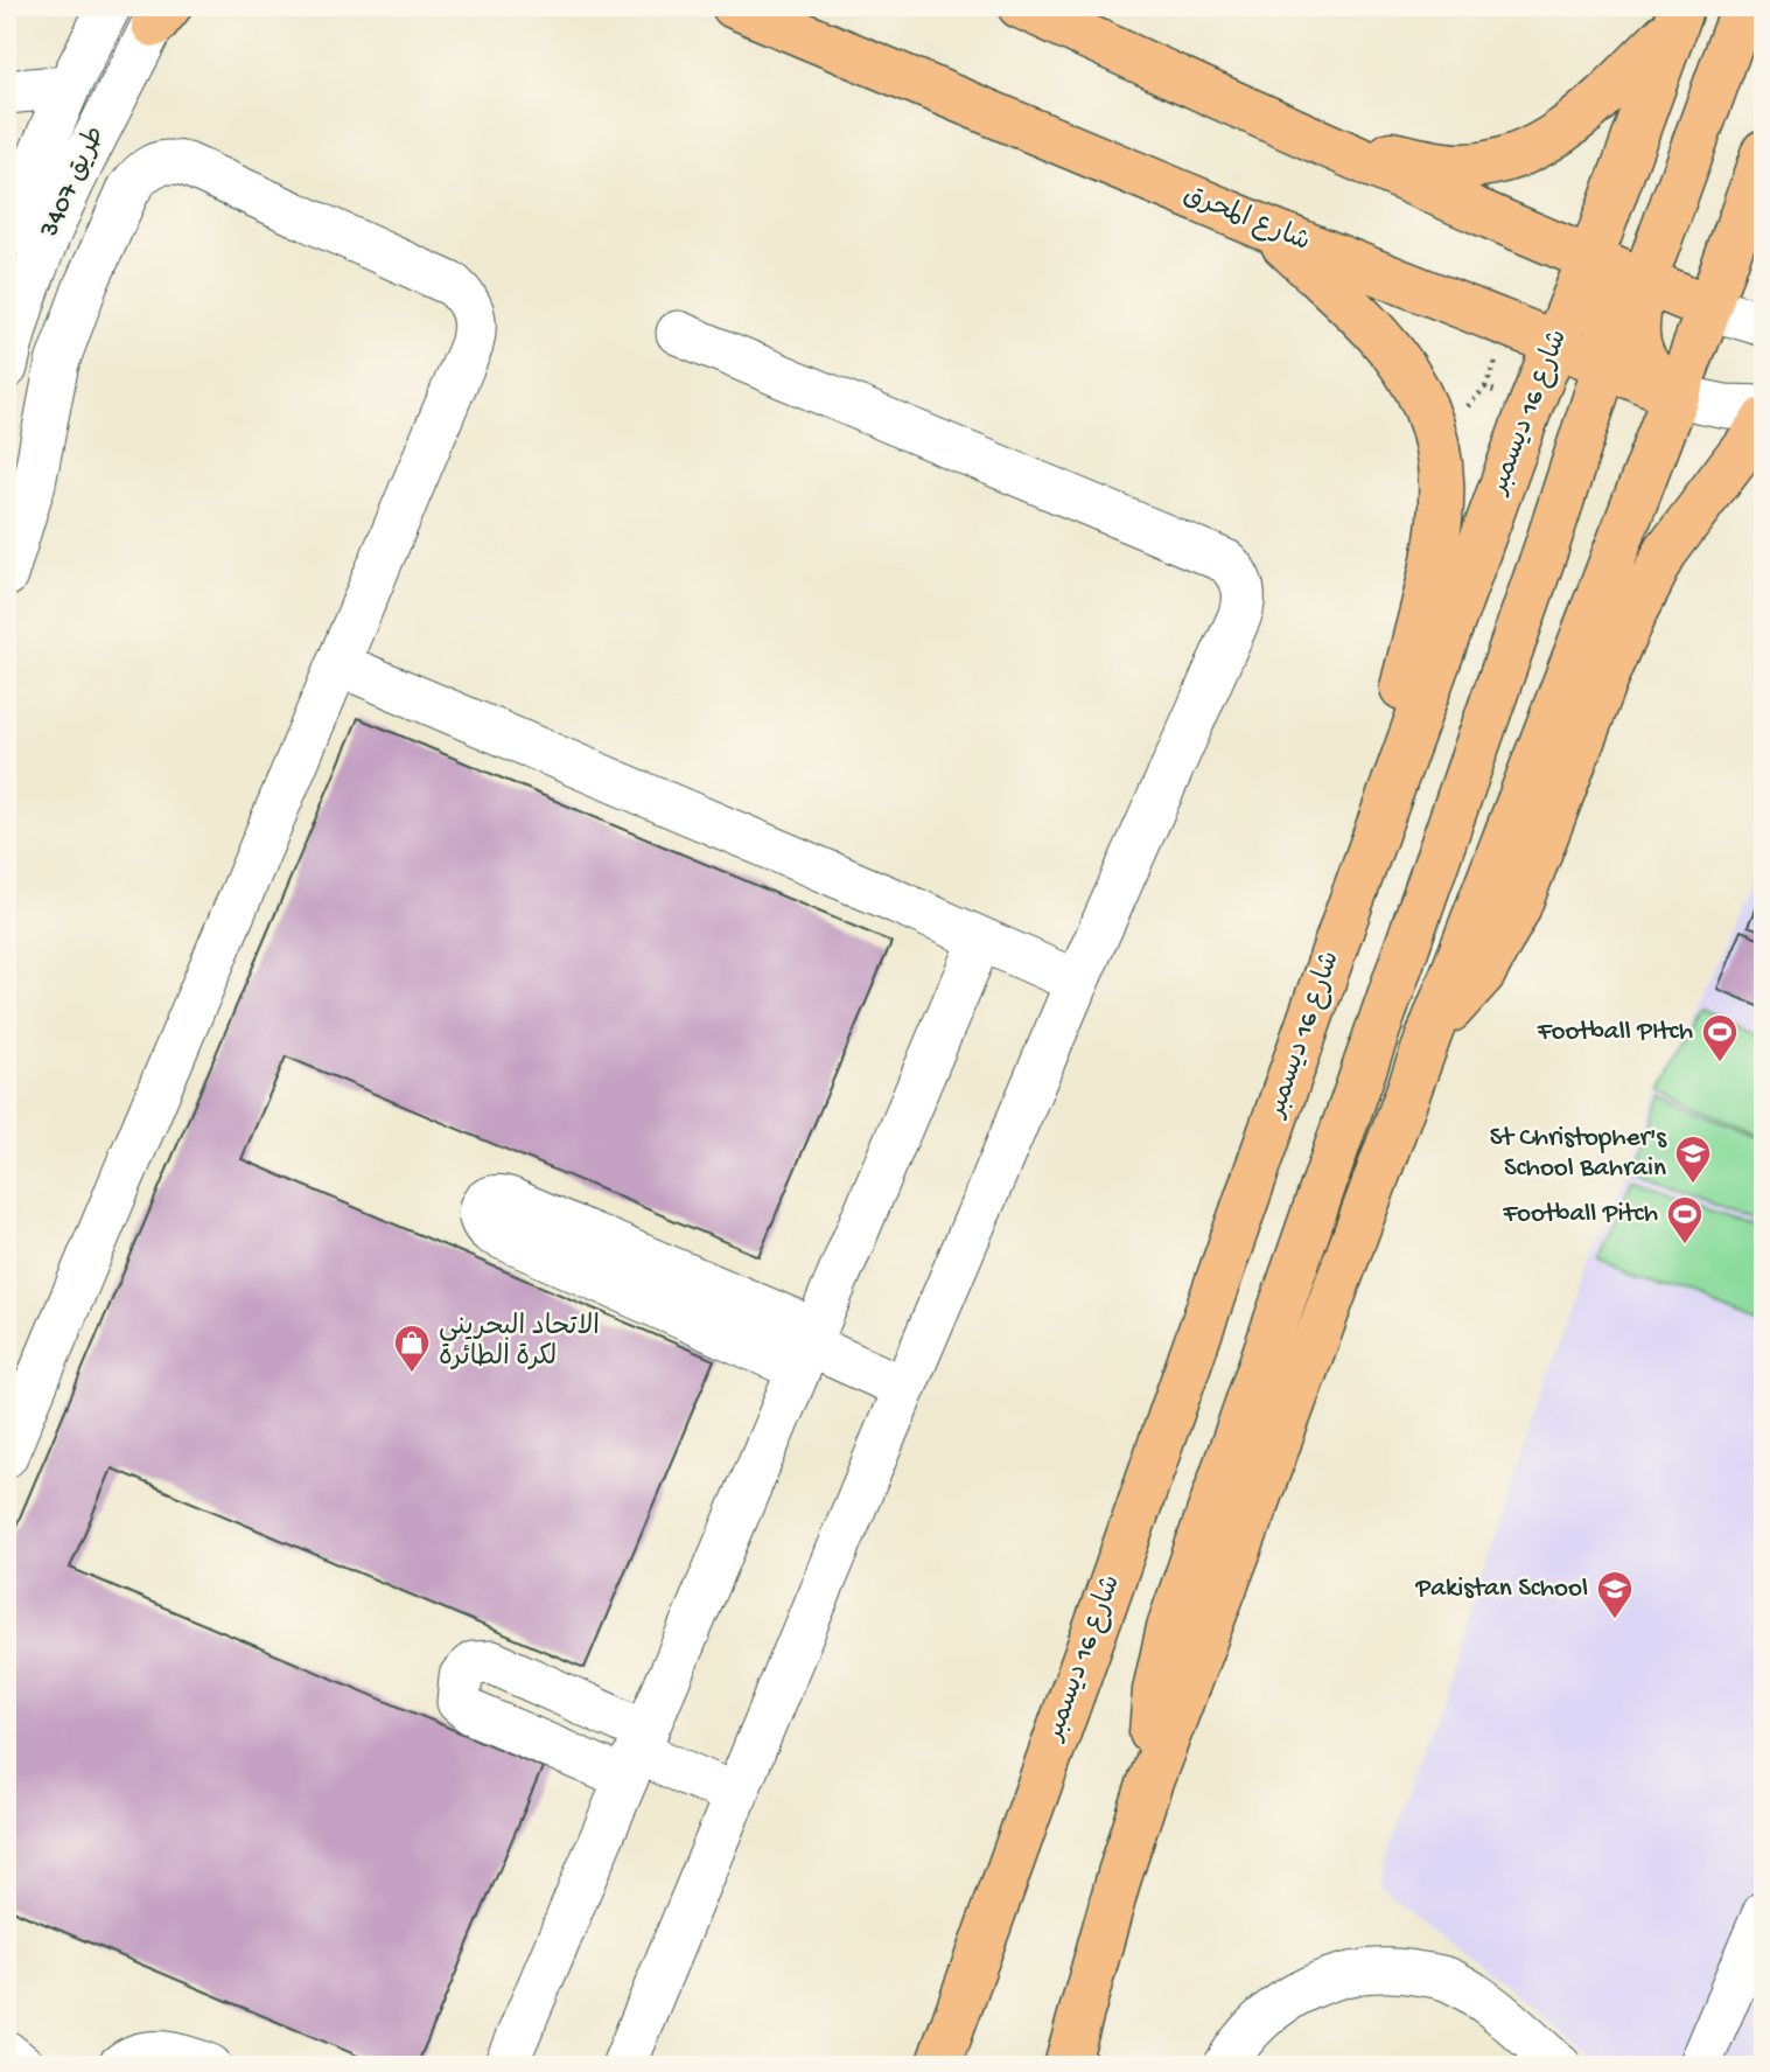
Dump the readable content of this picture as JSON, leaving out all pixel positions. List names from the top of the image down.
{
  "streets": {
    "main road": ["شارع المحرق", "شارع 16 ديسمبر"],
    "street": ["طريق 3407"]
  },
  "crossings": [
    ["شارع المحرق", "شارع 16 ديسمبر"]
  ],
  "places": {
    "sports": ["Football PItch", "Football Pitch"],
    "school or university": ["St Christopher's School Bahrain", "Pakistan School"],
    "shop": ["الاتحاد البحريني لكرة الطائرة"]
  }
}
